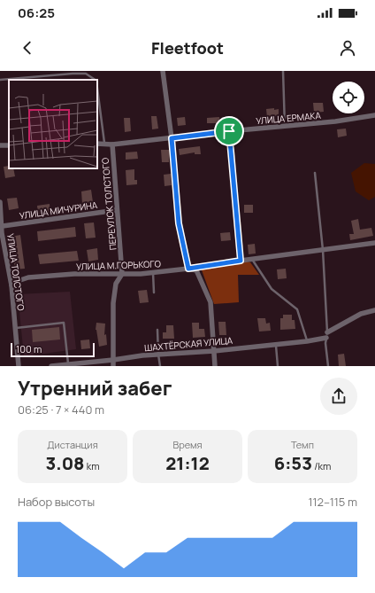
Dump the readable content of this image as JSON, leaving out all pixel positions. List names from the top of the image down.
{
  "streets": {
    "street": [
      "УЛИЦА ЕРМАКА",
      "ПЕРЕУЛОК ТОЛСТОГО",
      "УЛИЦА МИЧУРИНА",
      "УЛИЦА М.ГОРЬКОГО",
      "УЛИЦА ТОЛСТОГО",
      "ШАХТЁРСКАЯ УЛИЦА"
    ]
  },
  "crossings": [
    ["УЛИЦА ЕРМАКА", "ПЕРЕУЛОК ТОЛСТОГО"],
    ["ПЕРЕУЛОК ТОЛСТОГО", "УЛИЦА МИЧУРИНА"],
    ["ПЕРЕУЛОК ТОЛСТОГО", "УЛИЦА М.ГОРЬКОГО"],
    ["ПЕРЕУЛОК ТОЛСТОГО", "ШАХТЁРСКАЯ УЛИЦА"],
    ["УЛИЦА МИЧУРИНА", "УЛИЦА ТОЛСТОГО"],
    ["УЛИЦА М.ГОРЬКОГО", "УЛИЦА ТОЛСТОГО"]
  ],
  "scale_bar": "100 m",
  "page": {
    "status": "06:25",
    "header": "Fleetfoot",
    "scale": "100 m",
    "heading": ["Утренний забег", "06:25 · 7 × 440 m"],
    "stats": [
      ["Дистанция", "3.08 km"],
      ["Время", "21:12"],
      ["Темп", "6:53 /km"]
    ],
    "chart": ["Набор высоты", "112–115 m"]
  }
}
